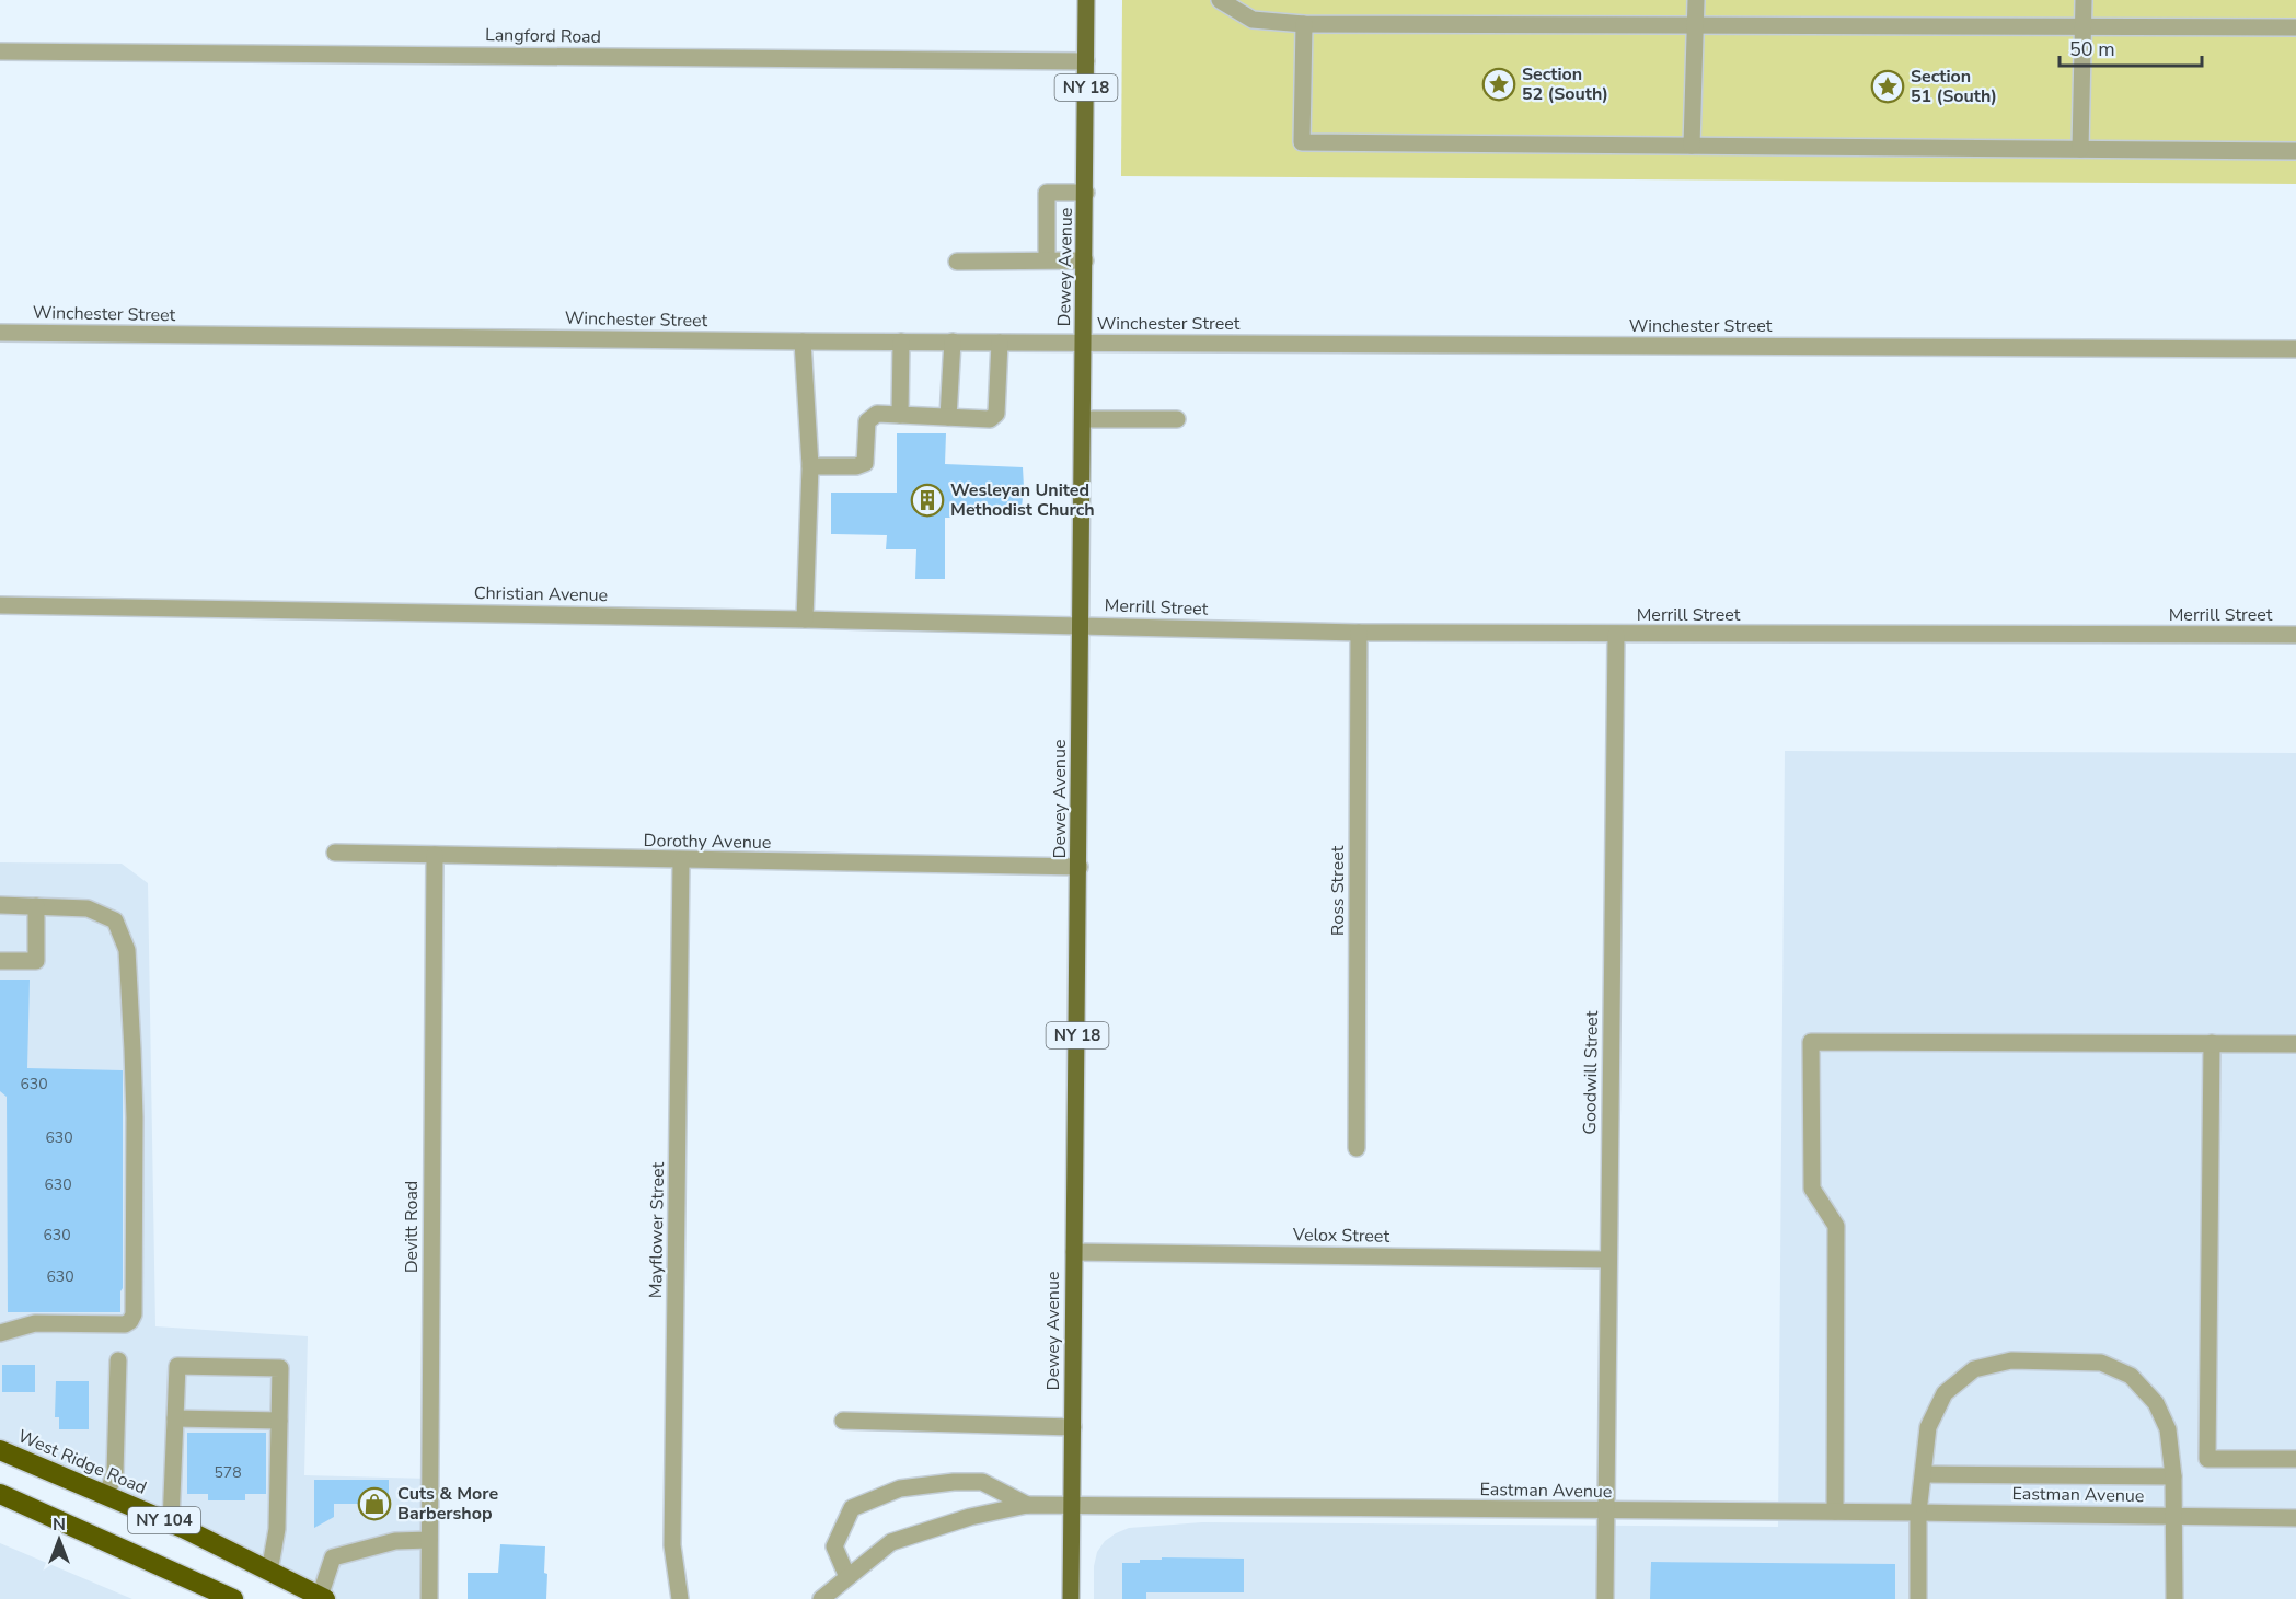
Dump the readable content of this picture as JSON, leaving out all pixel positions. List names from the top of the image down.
{
  "streets": {
    "highway": ["West Ridge Road", "NY 104"],
    "main road": ["NY 18", "Dewey Avenue"],
    "street": [
      "Langford Road",
      "Winchester Street",
      "Christian Avenue",
      "Merrill Street",
      "Dorothy Avenue",
      "Ross Street",
      "Goodwill Street",
      "Devitt Road",
      "Mayflower Street",
      "Velox Street",
      "Eastman Avenue"
    ]
  },
  "crossings": [
    ["Langford Road", "Dewey Avenue"],
    ["Dewey Avenue", "Winchester Street"],
    ["Dewey Avenue", "Christian Avenue"],
    ["Dewey Avenue", "Merrill Street"],
    ["Dewey Avenue", "Dorothy Avenue"],
    ["Dewey Avenue", "Velox Street"],
    ["Dewey Avenue", "Eastman Avenue"],
    ["Christian Avenue", "Merrill Street"],
    ["Merrill Street", "Ross Street"],
    ["Merrill Street", "Goodwill Street"],
    ["Dorothy Avenue", "Devitt Road"],
    ["Dorothy Avenue", "Mayflower Street"],
    ["Goodwill Street", "Velox Street"],
    ["Goodwill Street", "Eastman Avenue"]
  ],
  "places": {
    "place": ["Section 52 (South)", "Section 51 (South)"],
    "building": ["Wesleyan United Methodist Church"],
    "shop": ["Cuts & More Barbershop"]
  },
  "house_numbers": [
    "630",
    "630",
    "630",
    "630",
    "630",
    "578"
  ],
  "scale_bar": "50 m",
  "north": "top"
}
